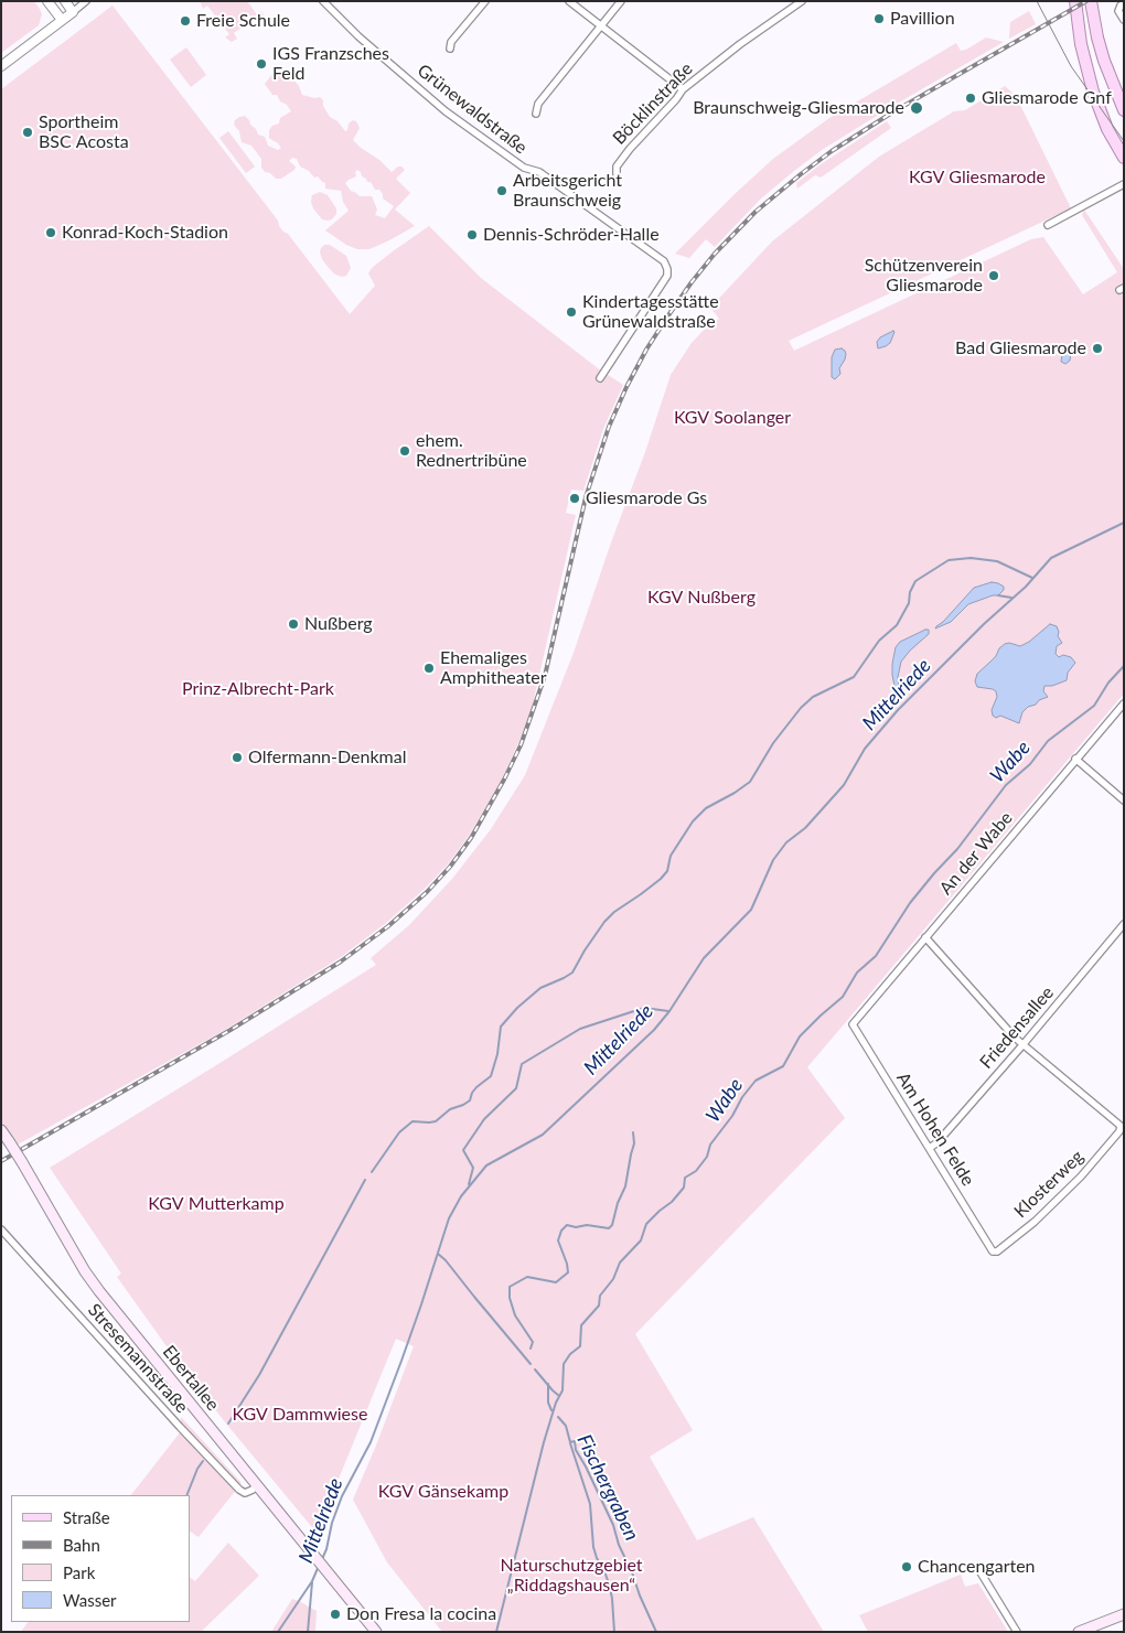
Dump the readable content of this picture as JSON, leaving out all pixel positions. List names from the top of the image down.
{
  "streets": {
    "main road": ["Ebertallee"],
    "street": [
      "Böcklinstraße",
      "Grünewaldstraße",
      "An der Wabe",
      "Friedensallee",
      "Am Hohen Felde",
      "Klosterweg",
      "Stresemannstraße"
    ]
  },
  "crossings": [
    ["An der Wabe", "Am Hohen Felde"],
    ["Friedensallee", "Am Hohen Felde"],
    ["Friedensallee", "Klosterweg"],
    ["Am Hohen Felde", "Klosterweg"],
    ["Stresemannstraße", "Ebertallee"]
  ],
  "water": ["Mittelriede", "Wabe", "Fischergraben"],
  "parks": [
    "KGV Gliesmarode",
    "KGV Soolanger",
    "KGV Nußberg",
    "Prinz-Albrecht-Park",
    "KGV Mutterkamp",
    "KGV Dammwiese",
    "KGV Gänsekamp",
    "Naturschutzgebiet „Riddagshausen“"
  ],
  "places": [
    "Pavillion",
    "Freie Schule",
    "IGS Franzsches Feld",
    "Gliesmarode Gnf",
    "Braunschweig-Gliesmarode",
    "Sportheim BSC Acosta",
    "Arbeitsgericht Braunschweig",
    "Konrad-Koch-Stadion",
    "Dennis-Schröder-Halle",
    "Schützenverein Gliesmarode",
    "Kindertagesstätte Grünewaldstraße",
    "Bad Gliesmarode",
    "ehem. Rednertribüne",
    "Gliesmarode Gs",
    "Nußberg",
    "Ehemaliges Amphitheater",
    "Olfermann-Denkmal",
    "Chancengarten",
    "Don Fresa la cocina"
  ],
  "legend": [
    "Straße",
    "Bahn",
    "Park",
    "Wasser"
  ]
}
